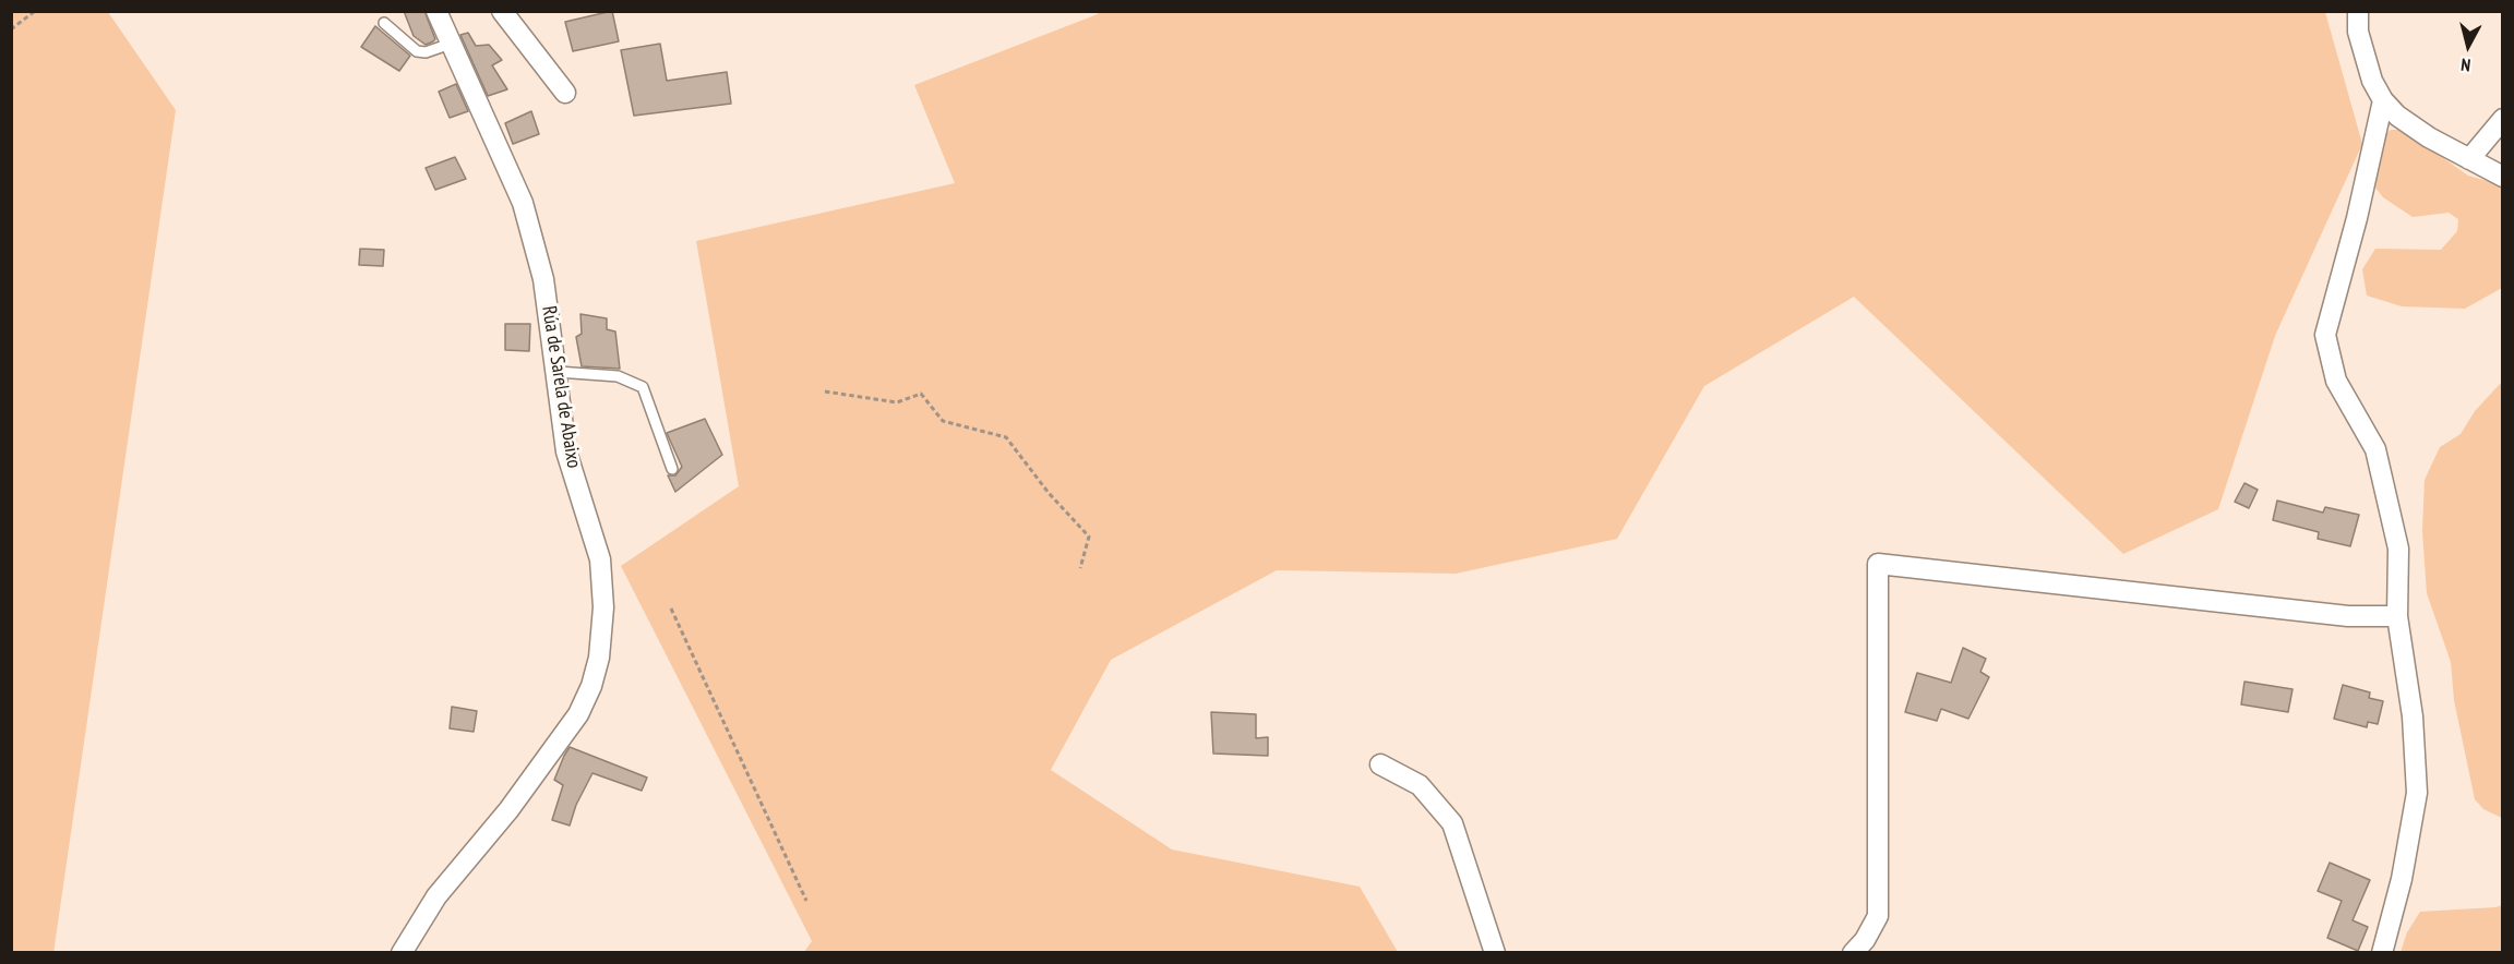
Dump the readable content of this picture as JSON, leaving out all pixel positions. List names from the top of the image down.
{
  "streets": {
    "street": ["Rúa de Sarela de Abaixo"]
  },
  "north": "bottom"
}
